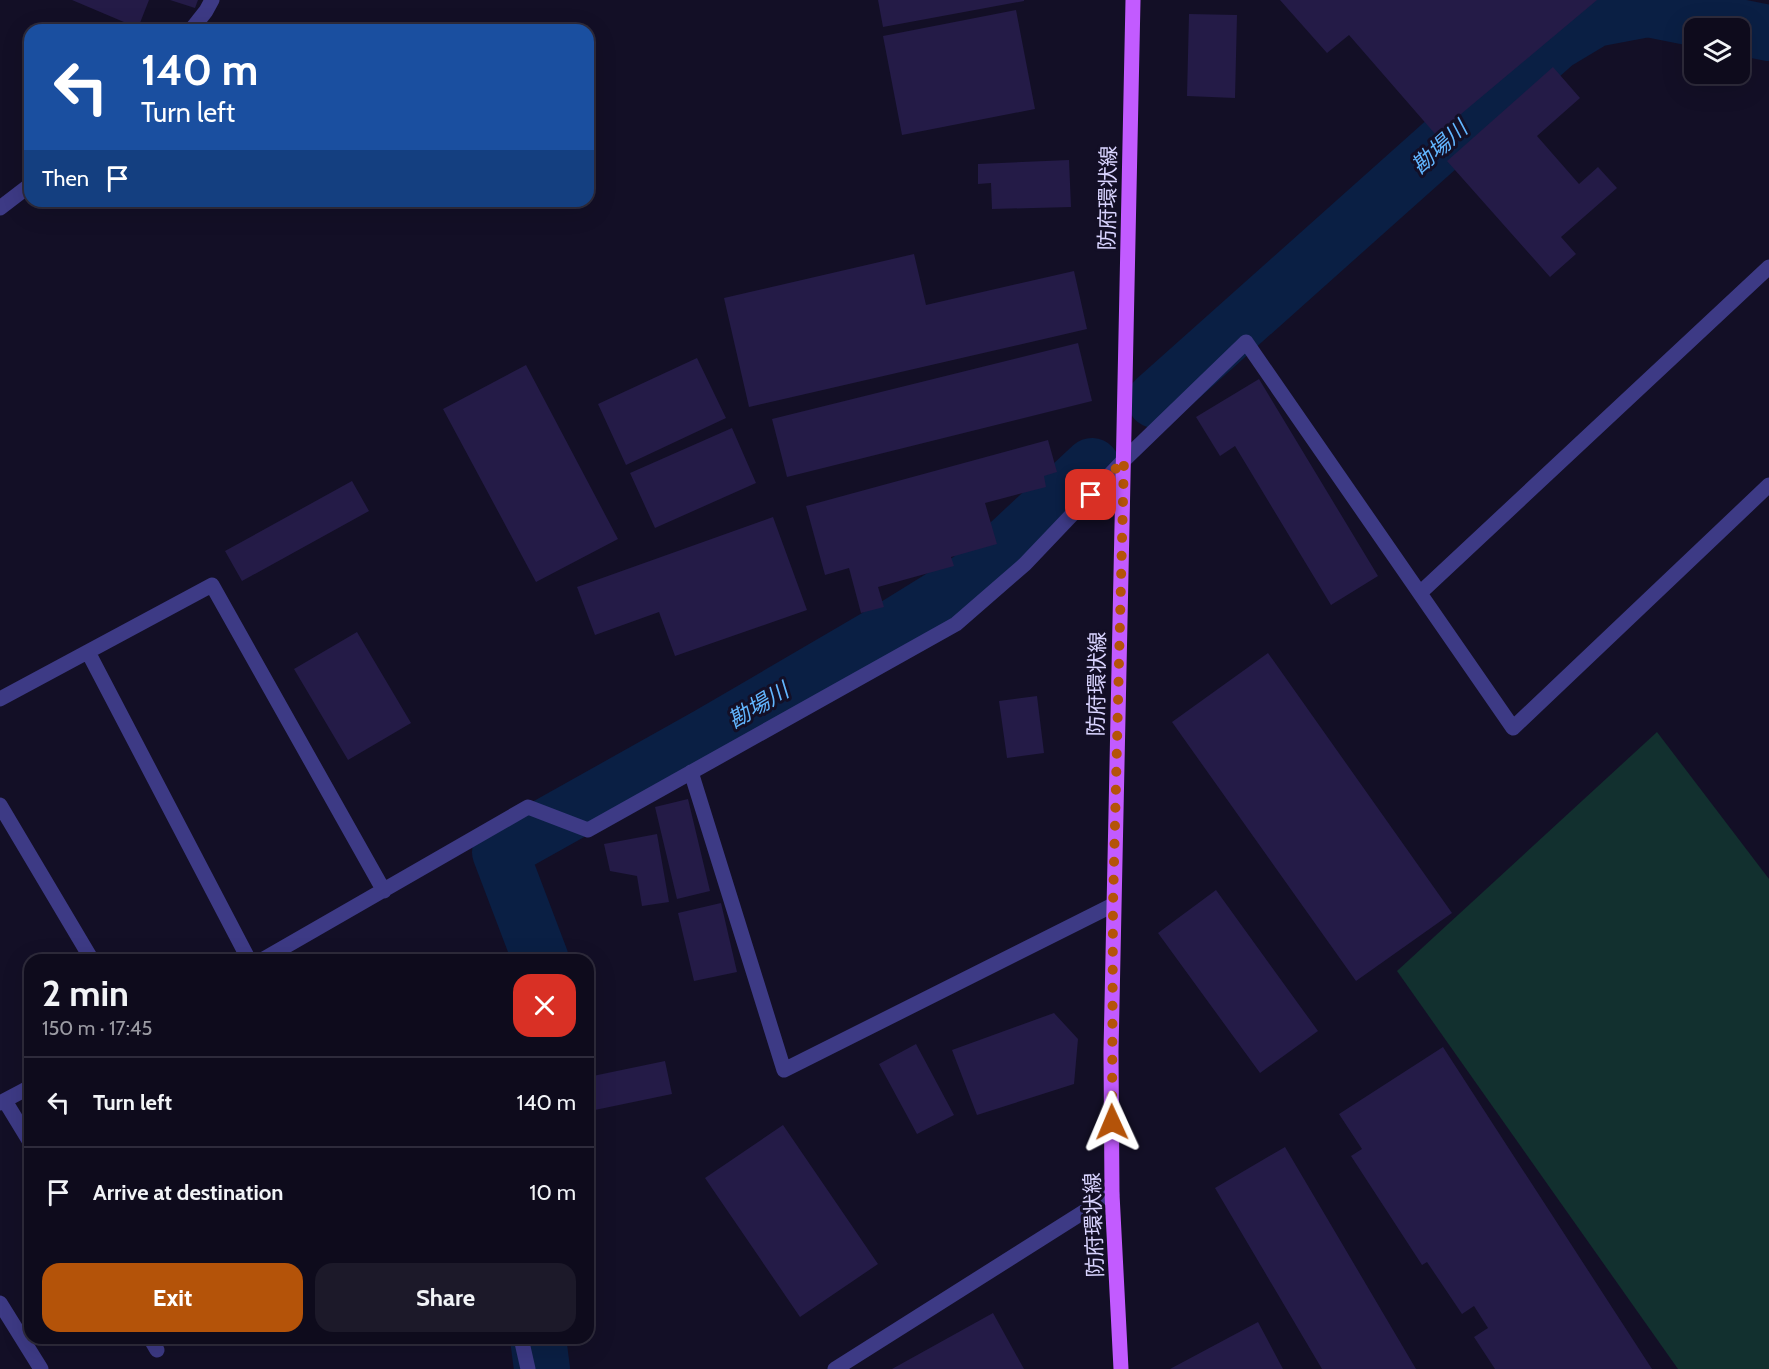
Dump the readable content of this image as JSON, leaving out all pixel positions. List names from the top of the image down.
{
  "streets": {
    "main road": ["防府環状線"]
  },
  "water": ["勘場川"],
  "page": {
    "turn": ["140 m", "Turn left"],
    "then": "Then",
    "heading": ["2 min", "150 m · 17:45"],
    "list": [
      {
        "name": "Turn left",
        "value": "140 m"
      },
      {
        "name": "Arrive at destination",
        "value": "10 m"
      }
    ],
    "buttons": ["Exit", "Share"]
  }
}
